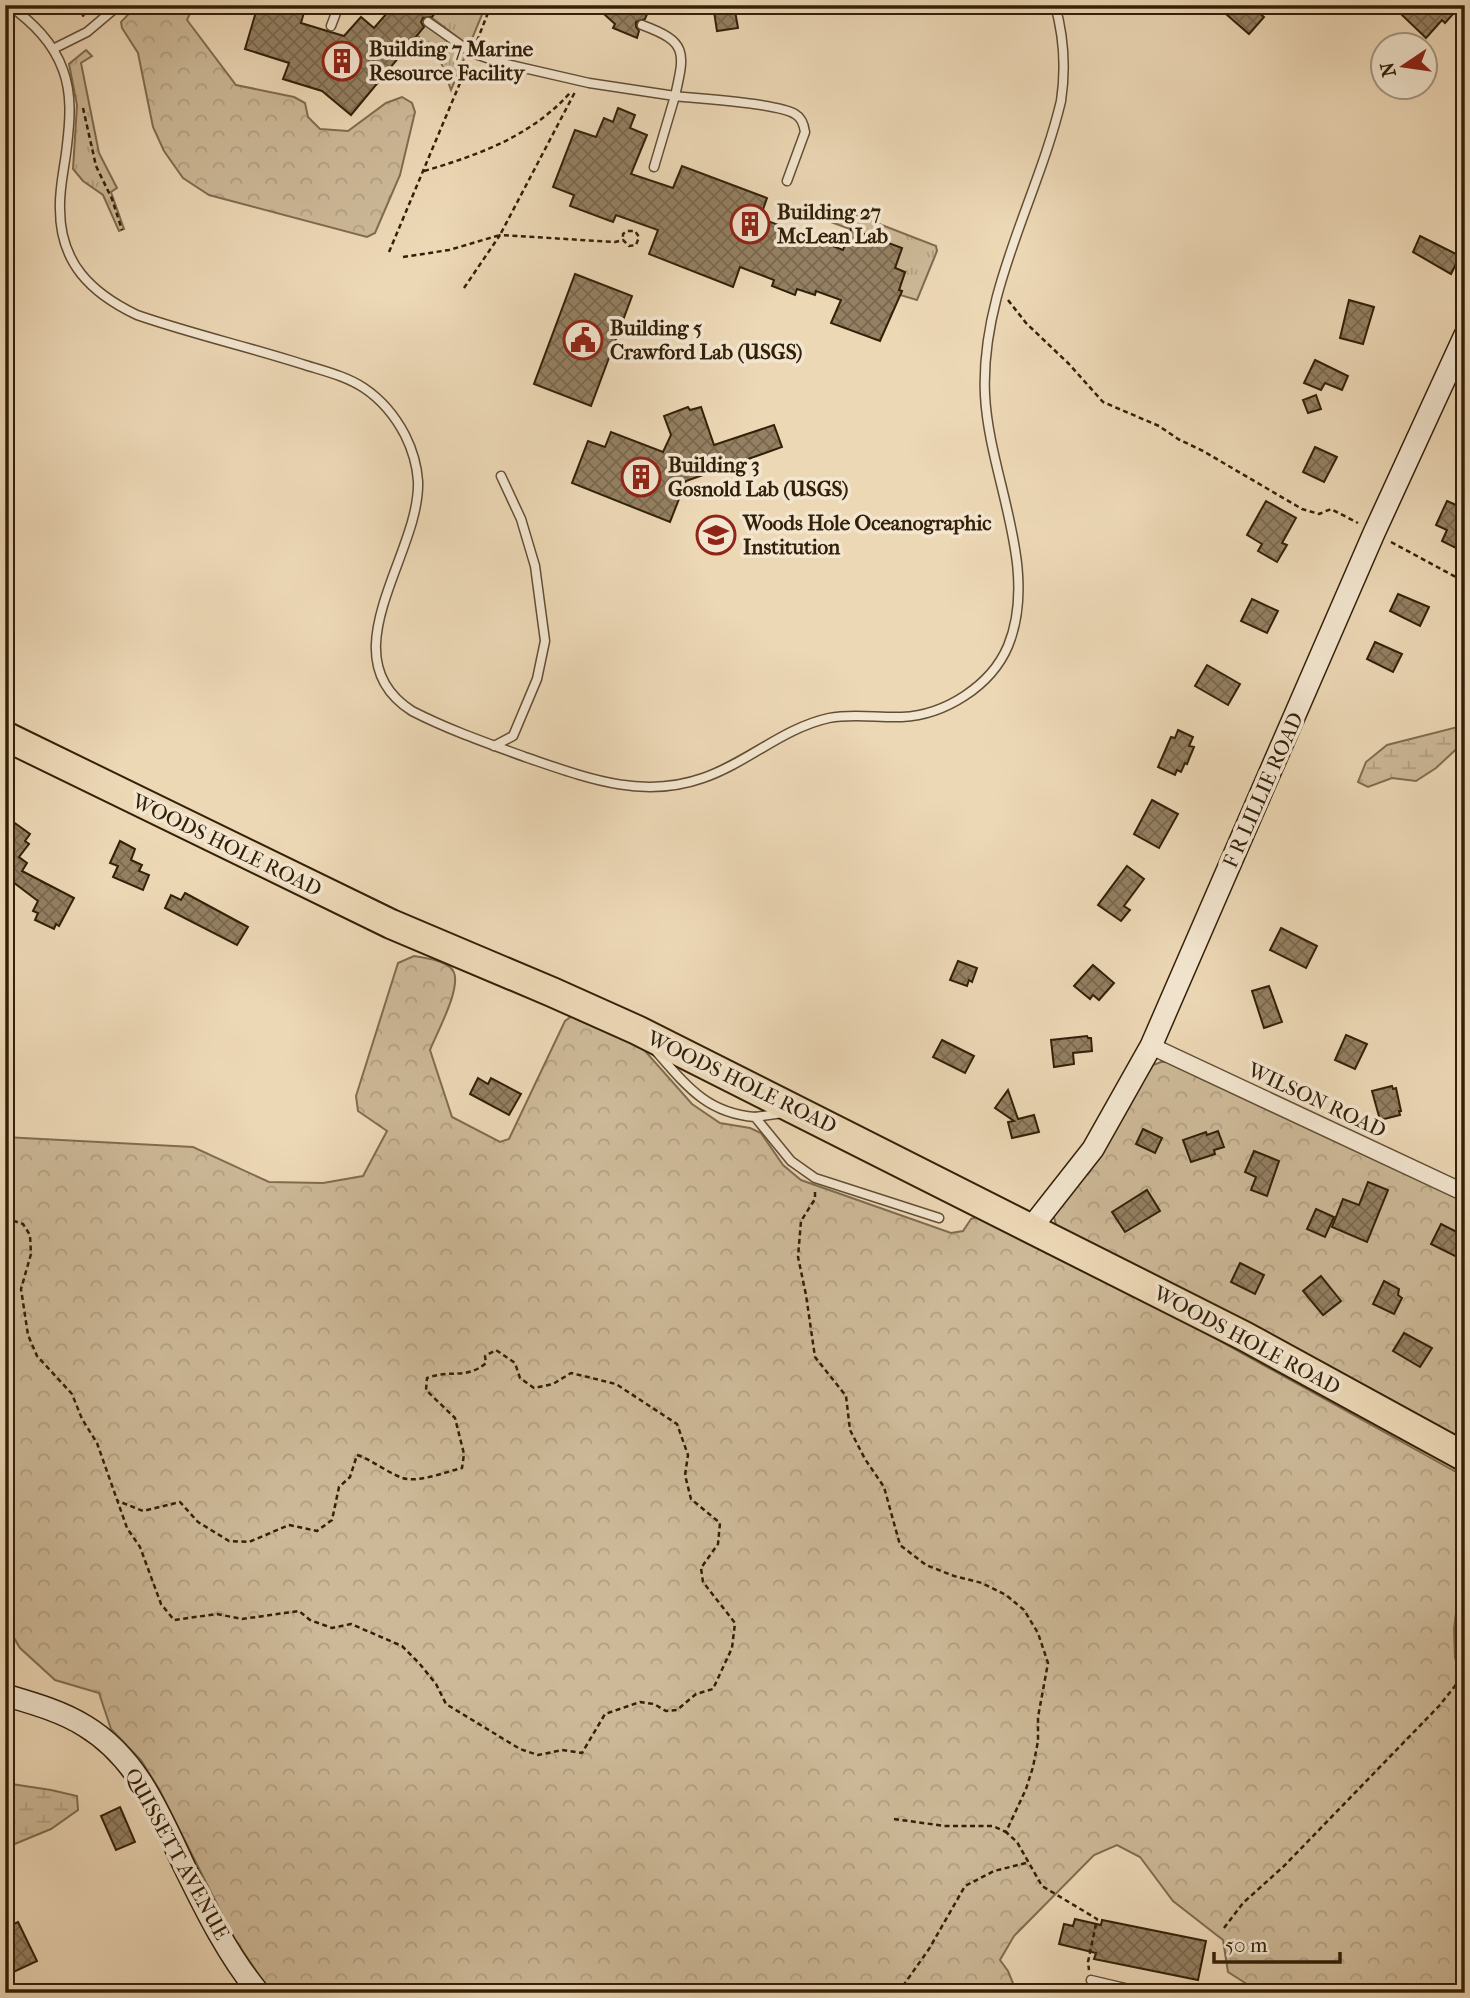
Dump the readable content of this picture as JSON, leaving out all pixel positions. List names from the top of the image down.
{
  "streets": {
    "highway": ["WOODS HOLE ROAD"],
    "street": ["F R LILLIE ROAD", "WILSON ROAD", "QUISSETT AVENUE"]
  },
  "crossings": [
    ["F R LILLIE ROAD", "WOODS HOLE ROAD"],
    ["F R LILLIE ROAD", "WILSON ROAD"]
  ],
  "places": {
    "building": ["Building 7 Marine Resource Facility", "Building 27 McLean Lab", "Building 3 Gosnold Lab (USGS)"],
    "public building": ["Building 5 Crawford Lab (USGS)"],
    "school or university": ["Woods Hole Oceanographic Institution"]
  },
  "scale_bar": "50 m",
  "north": "left"
}
